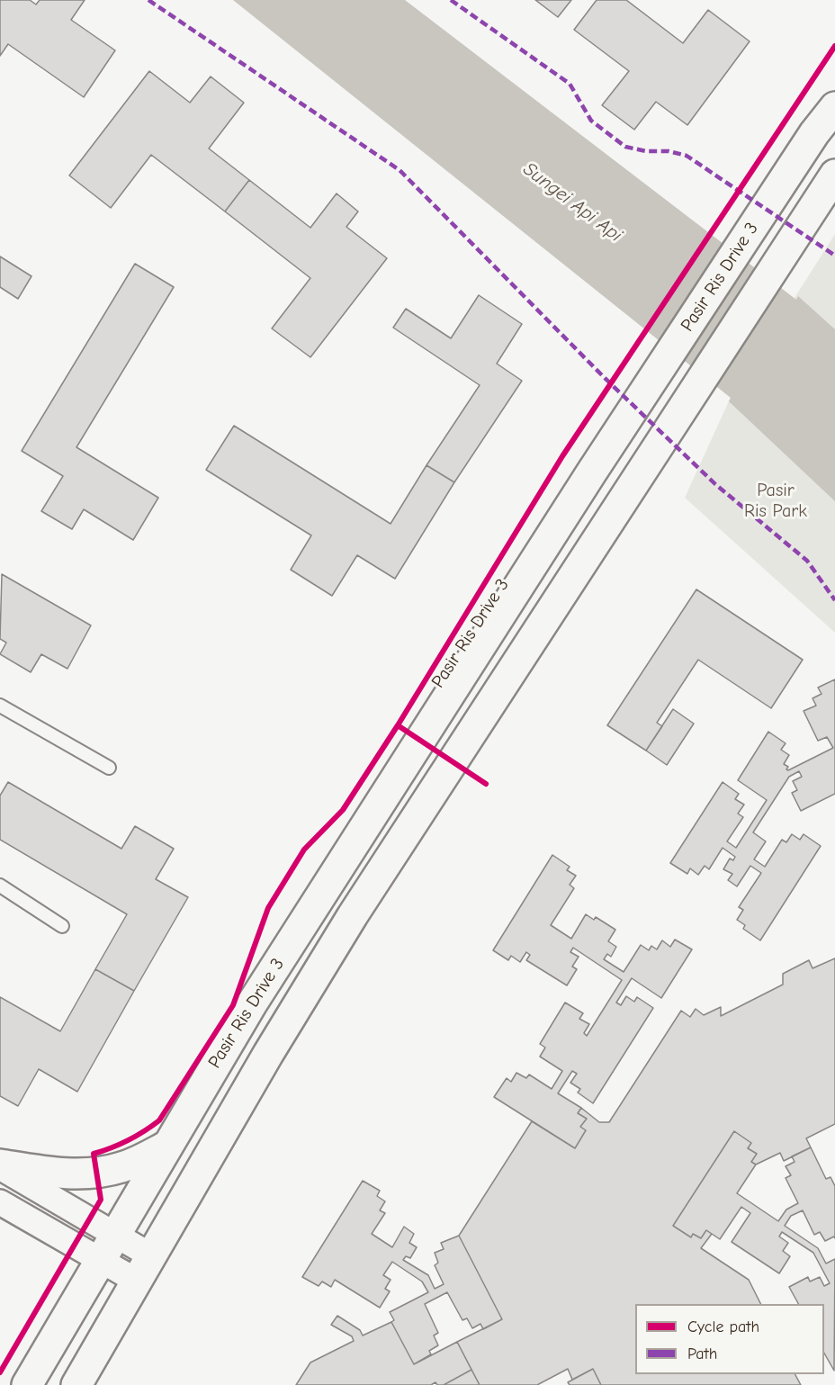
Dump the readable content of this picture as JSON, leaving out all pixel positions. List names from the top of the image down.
{
  "streets": {
    "main road": ["Pasir Ris Drive 3"]
  },
  "water": ["Sungei Api Api"],
  "parks": ["Pasir Ris Park"],
  "legend": ["Cycle path", "Path"]
}
